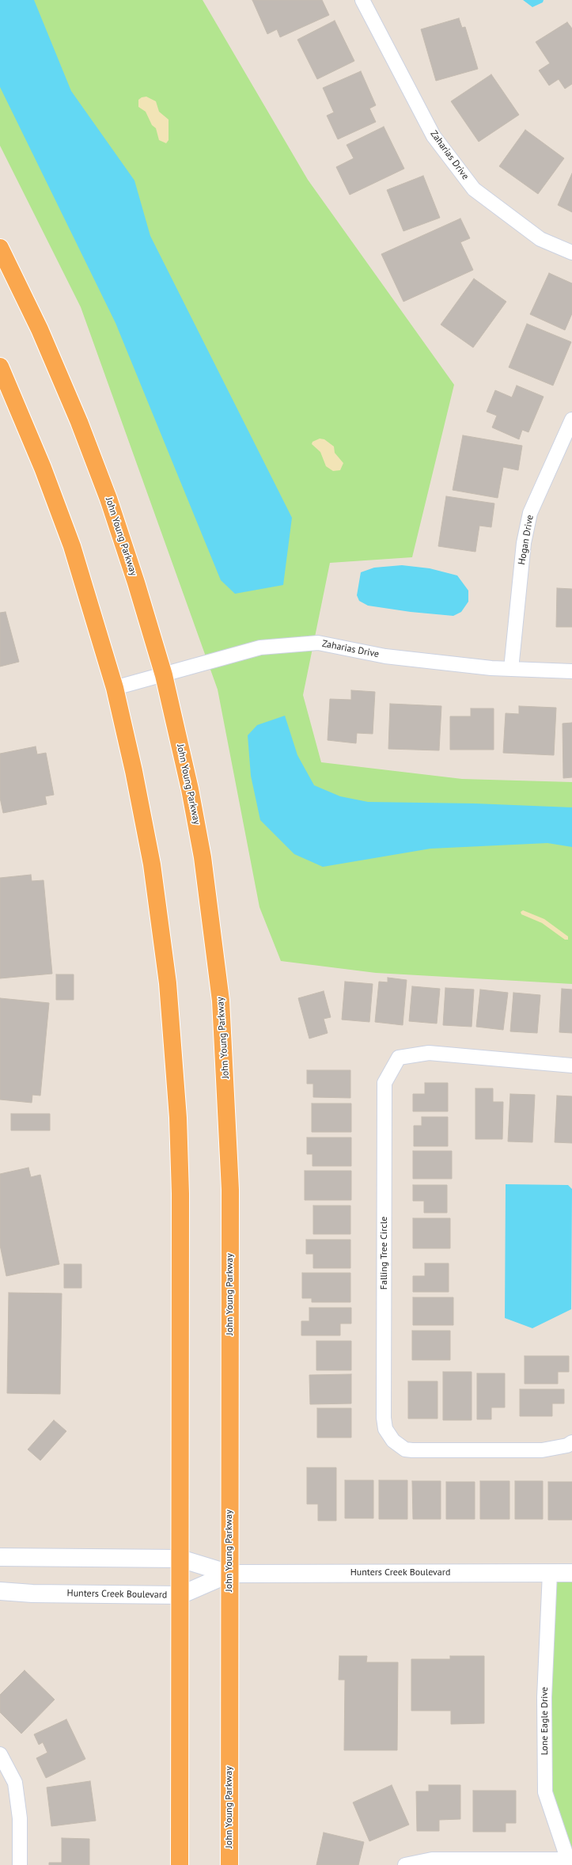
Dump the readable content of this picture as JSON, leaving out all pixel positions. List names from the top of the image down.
{
  "streets": {
    "highway": ["John Young Parkway"],
    "street": [
      "Zaharias Drive",
      "Hogan Drive",
      "Falling Tree Circle",
      "Hunters Creek Boulevard",
      "Lone Eagle Drive"
    ]
  },
  "crossings": [
    ["Zaharias Drive", "John Young Parkway"],
    ["Zaharias Drive", "Hogan Drive"],
    ["John Young Parkway", "Hunters Creek Boulevard"],
    ["Hunters Creek Boulevard", "Lone Eagle Drive"]
  ]
}
